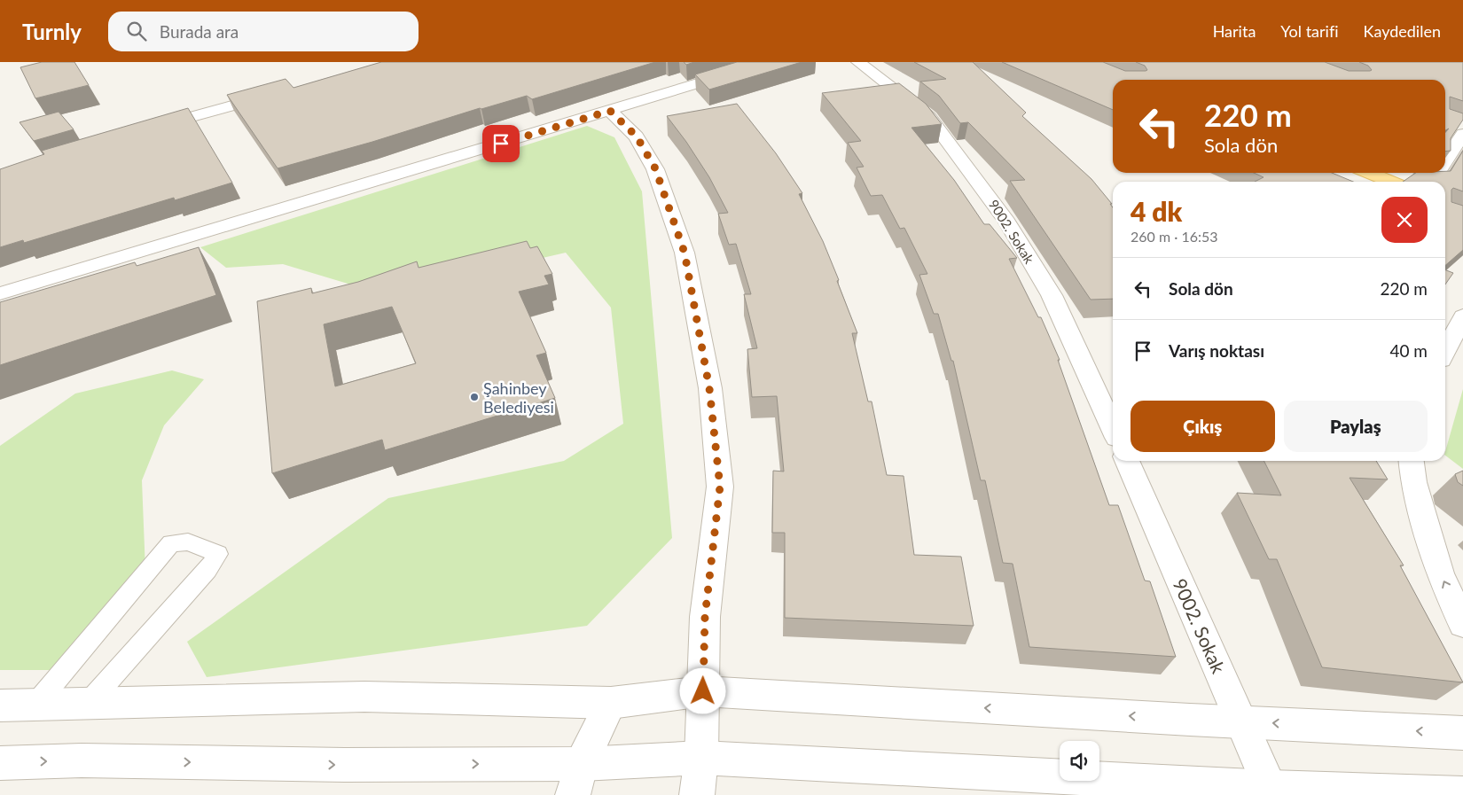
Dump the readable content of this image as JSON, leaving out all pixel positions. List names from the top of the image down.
{
  "streets": {
    "street": ["9002. Sokak"]
  },
  "places": ["Şahinbey Belediyesi"],
  "page": {
    "header": "Turnly",
    "search": "Burada ara",
    "nav": ["Harita", "Yol tarifi", "Kaydedilen"],
    "turn": ["220 m", "Sola dön"],
    "heading": ["4 dk", "260 m · 16:53"],
    "list": [
      {
        "name": "Sola dön",
        "value": "220 m"
      },
      {
        "name": "Varış noktası",
        "value": "40 m"
      }
    ],
    "buttons": ["Çıkış", "Paylaş"]
  }
}
